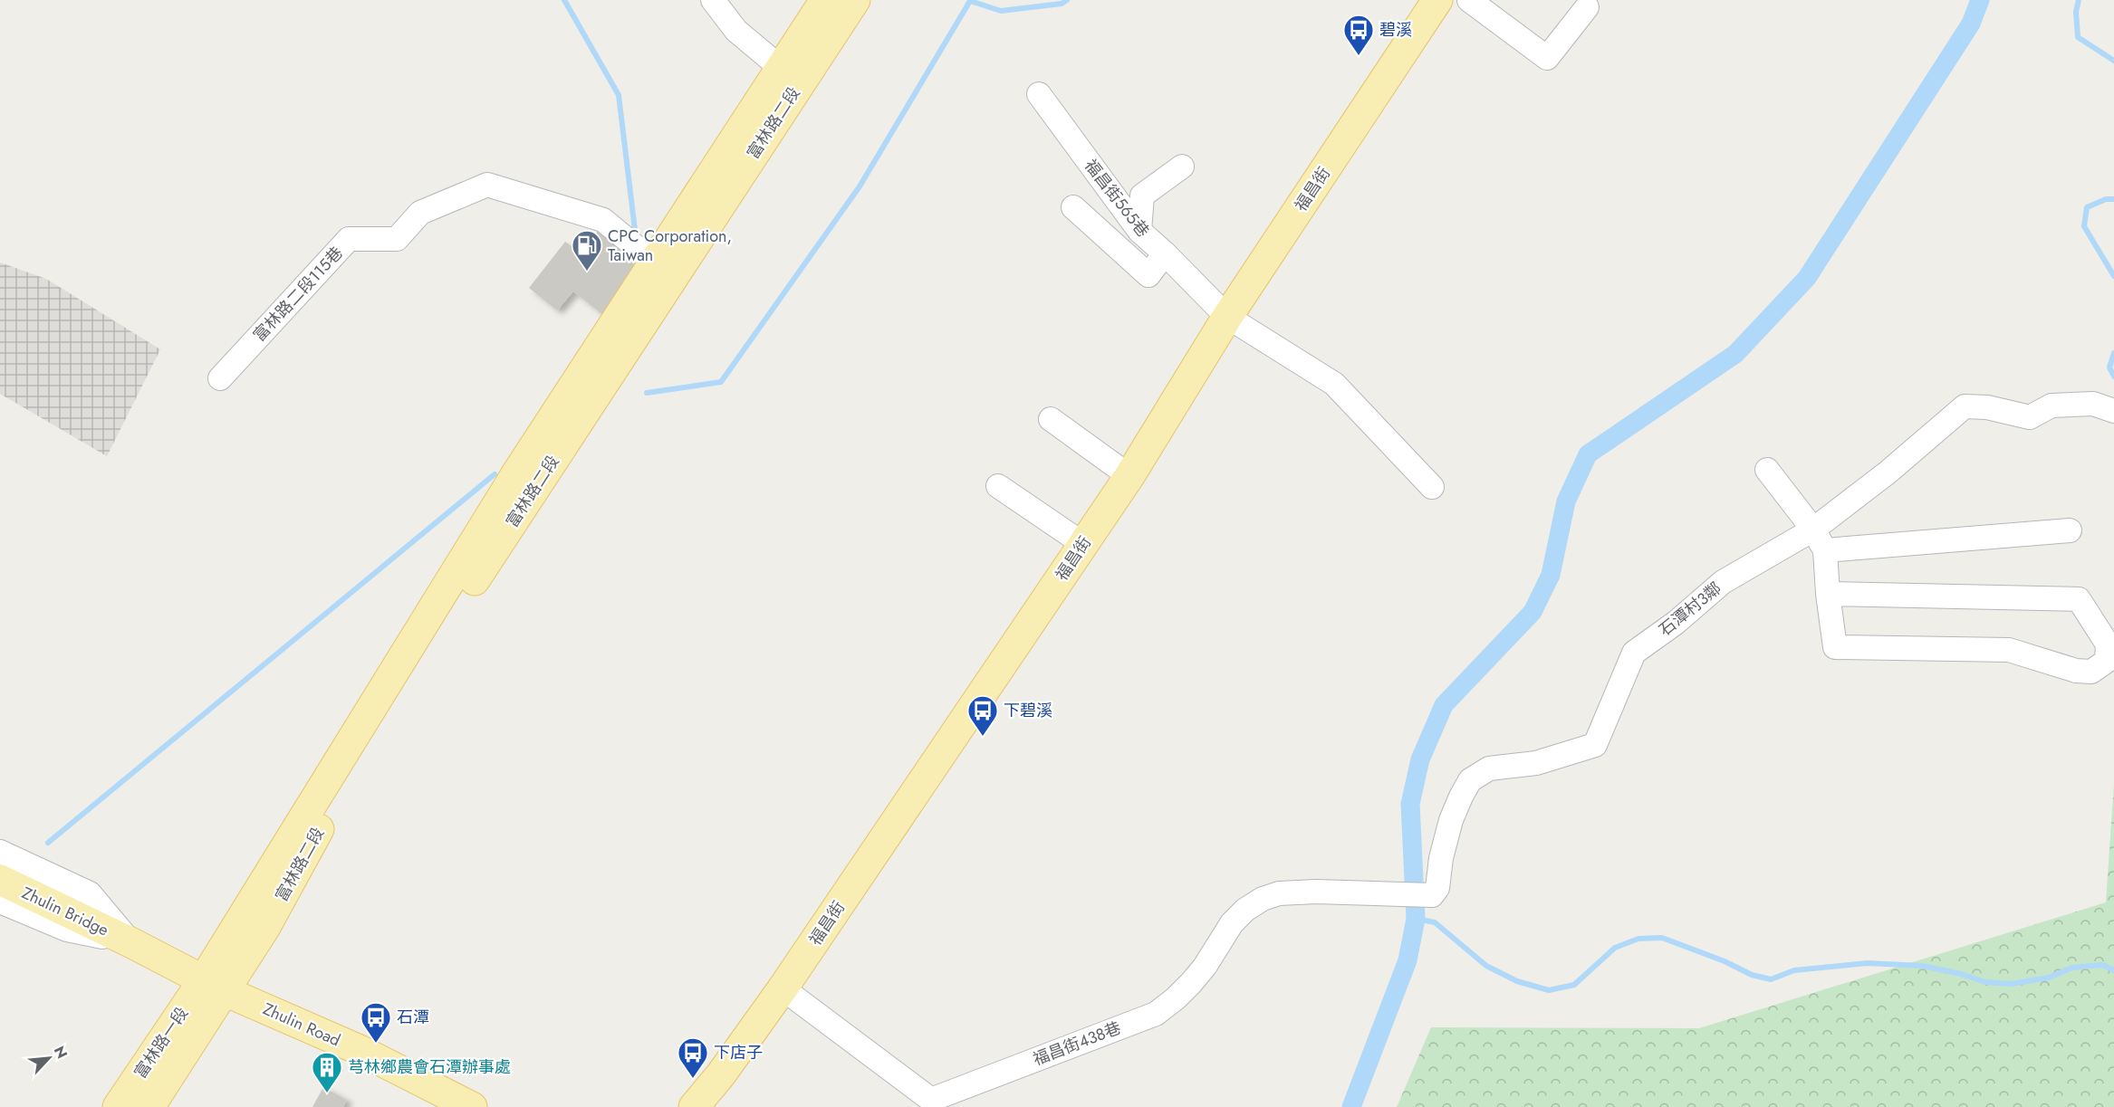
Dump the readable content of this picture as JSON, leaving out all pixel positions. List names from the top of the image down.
{
  "streets": {
    "main road": [
      "富林路二段",
      "福昌街",
      "Zhulin Bridge",
      "Zhulin Road",
      "富林路一段"
    ],
    "lane": [
      "福昌街565巷",
      "富林路二段115巷",
      "石潭村3鄰",
      "福昌街438巷"
    ]
  },
  "crossings": [
    ["富林路二段", "富林路二段115巷"],
    ["富林路二段", "Zhulin Road"],
    ["富林路二段", "富林路一段"],
    ["福昌街", "福昌街565巷"],
    ["石潭村3鄰", "福昌街438巷"],
    ["Zhulin Bridge", "Zhulin Road"],
    ["Zhulin Road", "富林路一段"]
  ],
  "places": {
    "bus stop": [
      "碧溪",
      "下碧溪",
      "石潭",
      "下店子"
    ],
    "fuel station": ["CPC Corporation, Taiwan"],
    "building": ["芎林鄉農會石潭辦事處"]
  },
  "north": "top right"
}
